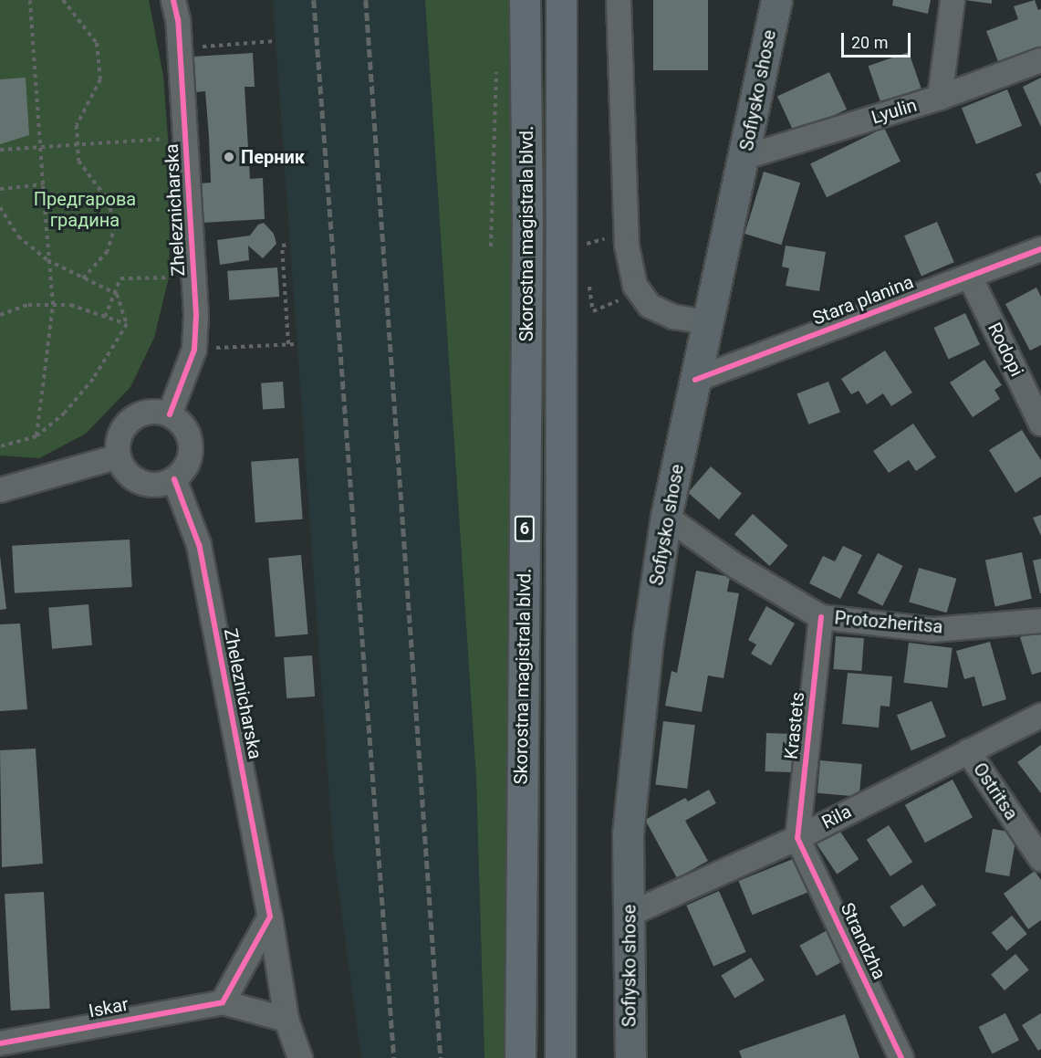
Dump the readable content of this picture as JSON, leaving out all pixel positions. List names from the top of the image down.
{
  "streets": {
    "highway": ["Skorostna magistrala blvd.", "6"],
    "main road": ["Sofiysko shose"],
    "street": [
      "Lyulin",
      "Zheleznicharska",
      "Stara planina",
      "Rodopi",
      "Protozheritsa",
      "Krastets",
      "Ostritsa",
      "Rila",
      "Strandzha",
      "Iskar"
    ]
  },
  "crossings": [
    ["Sofiysko shose", "Lyulin"],
    ["Sofiysko shose", "Stara planina"],
    ["Sofiysko shose", "Protozheritsa"],
    ["Sofiysko shose", "Rila"],
    ["Zheleznicharska", "Iskar"],
    ["Stara planina", "Rodopi"],
    ["Protozheritsa", "Krastets"],
    ["Krastets", "Rila"],
    ["Krastets", "Strandzha"],
    ["Ostritsa", "Rila"],
    ["Rila", "Strandzha"]
  ],
  "parks": ["Предгарова градина"],
  "places": ["Перник"],
  "scale_bar": "20 m"
}
